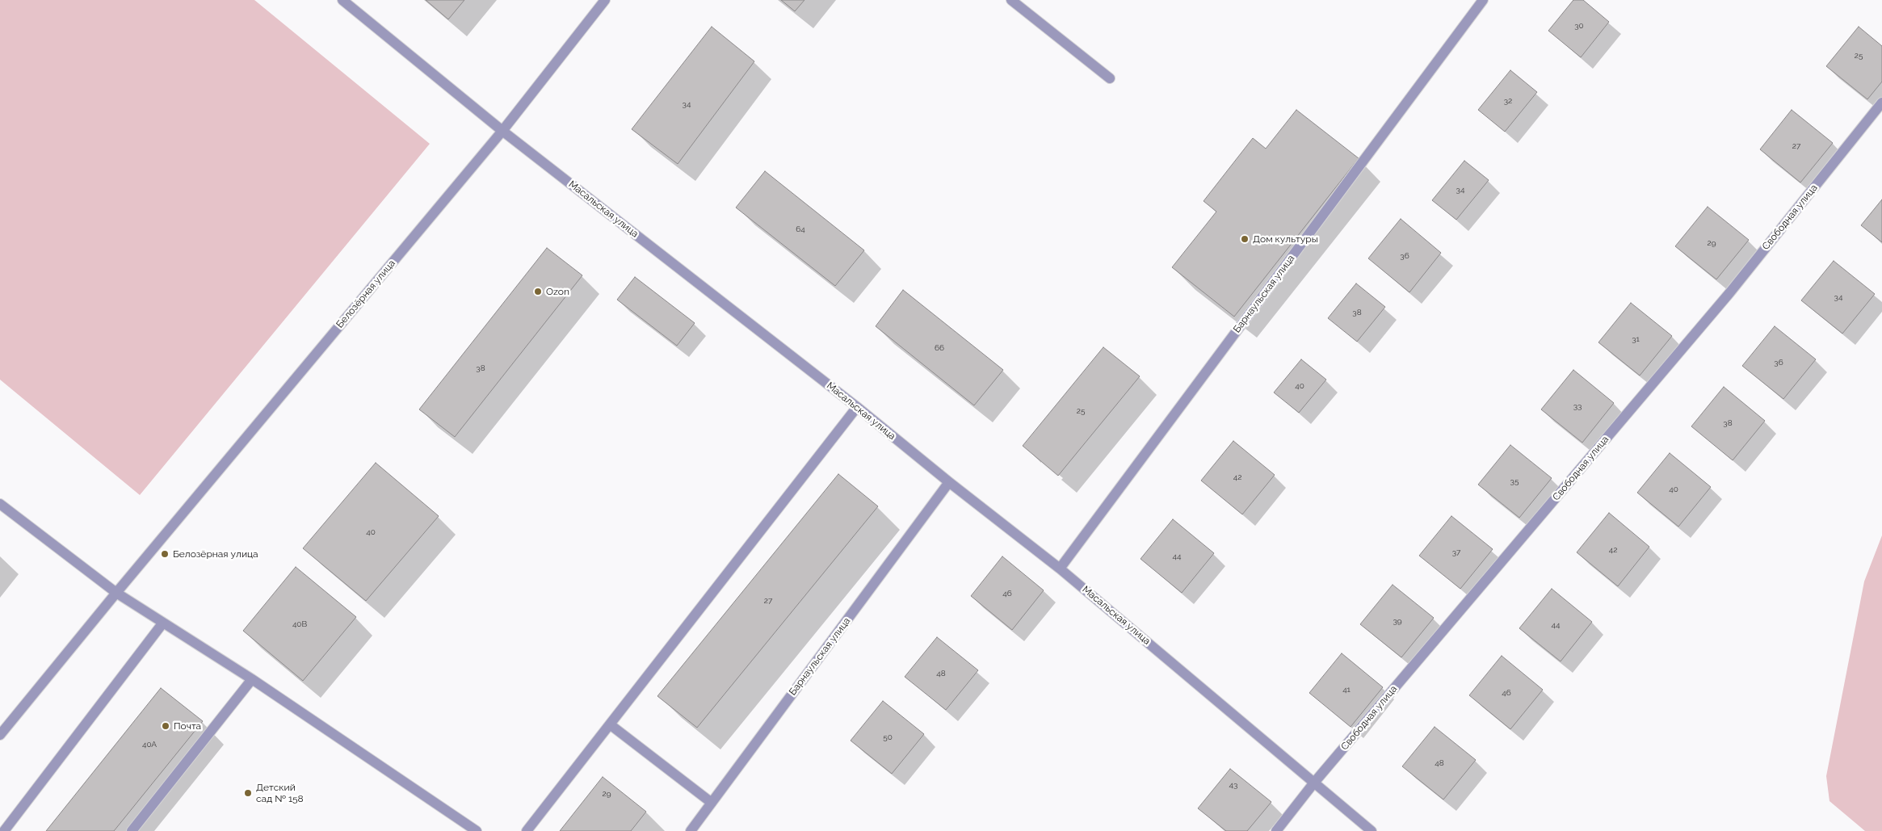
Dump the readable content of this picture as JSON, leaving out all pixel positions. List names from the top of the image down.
{
  "streets": {
    "street": [
      "Масальская улица",
      "Свободная улица",
      "Белозёрная улица",
      "Барнаульская улица"
    ]
  },
  "crossings": [
    ["Масальская улица", "Свободная улица"],
    ["Масальская улица", "Белозёрная улица"],
    ["Масальская улица", "Барнаульская улица"]
  ],
  "places": [
    "Дом культуры",
    "Ozon",
    "Белозёрная улица",
    "Почта",
    "Детский сад № 158"
  ],
  "house_numbers": [
    "30",
    "25",
    "32",
    "34",
    "27",
    "34",
    "64",
    "29",
    "36",
    "34",
    "38",
    "31",
    "66",
    "36",
    "38",
    "40",
    "33",
    "25",
    "38",
    "42",
    "35",
    "40",
    "40",
    "42",
    "37",
    "44",
    "46",
    "27",
    "39",
    "40В",
    "44",
    "48",
    "41",
    "46",
    "50",
    "40А",
    "48",
    "43",
    "29"
  ]
}
